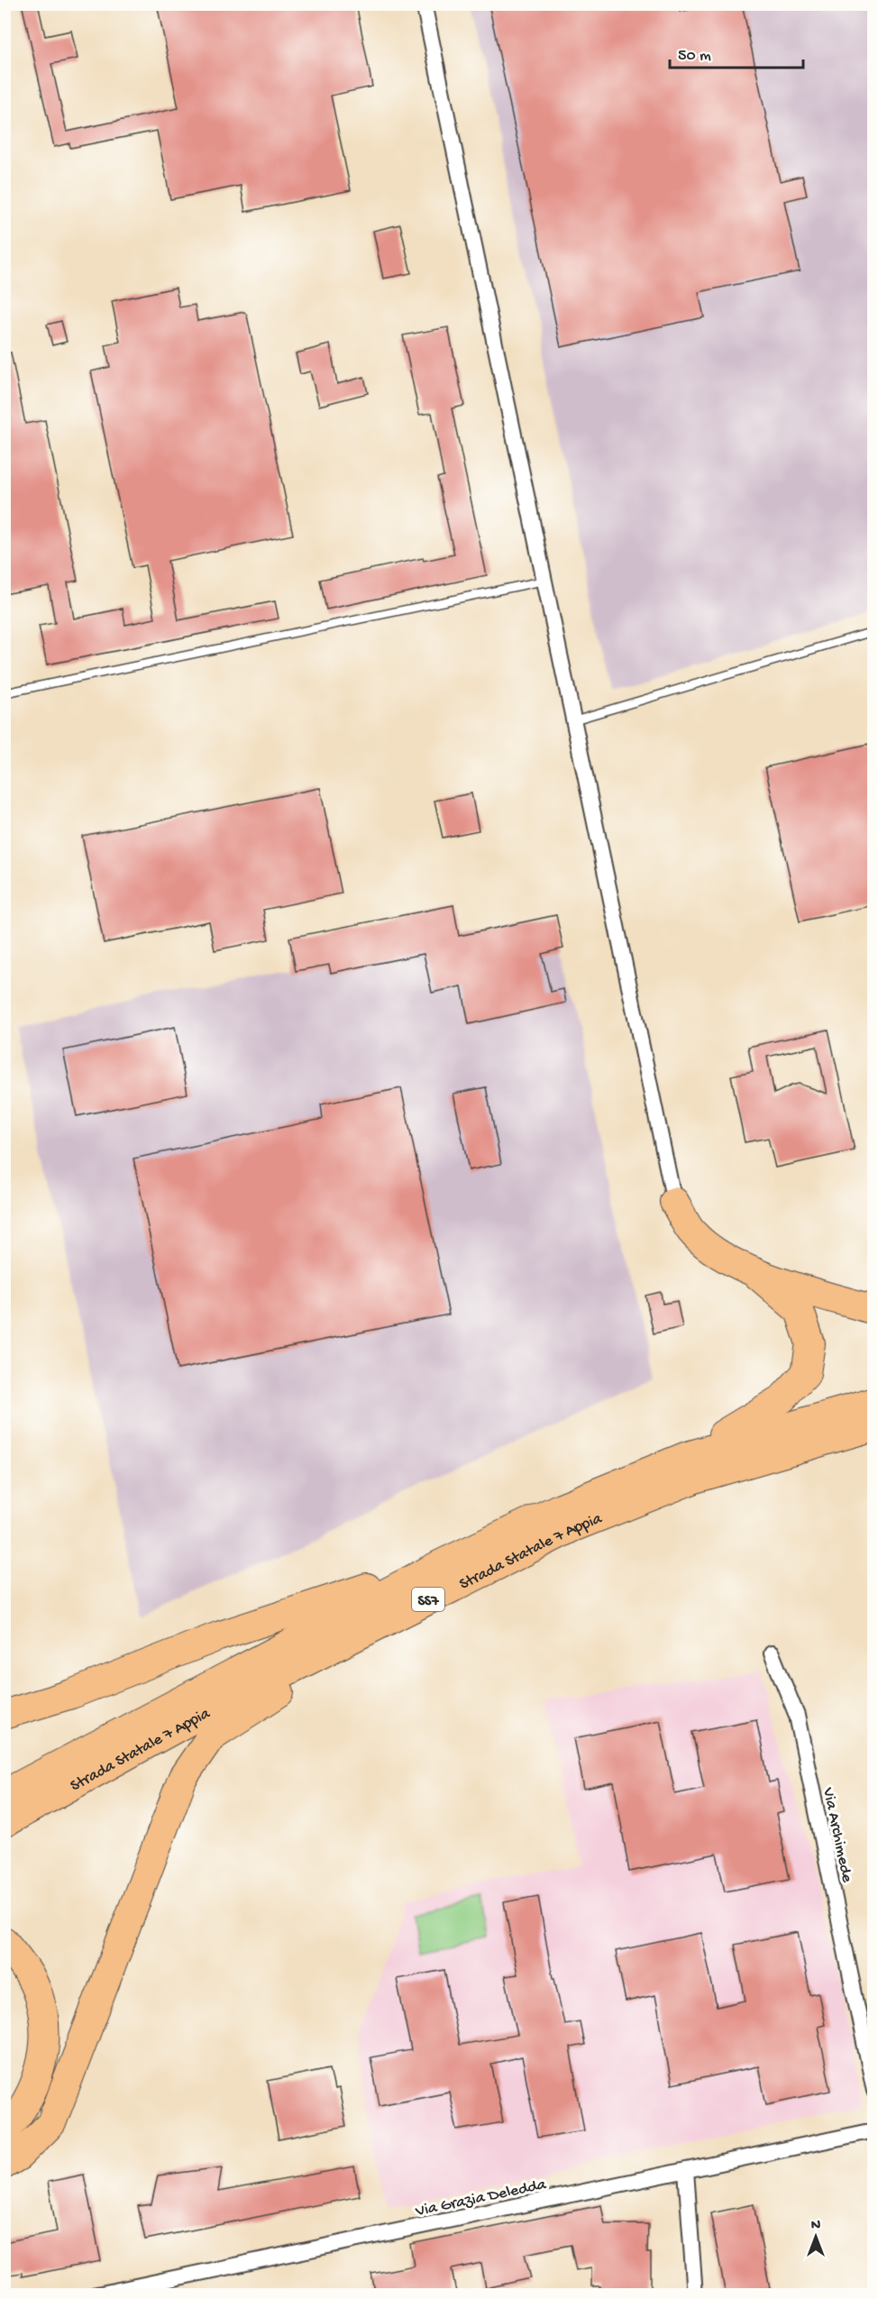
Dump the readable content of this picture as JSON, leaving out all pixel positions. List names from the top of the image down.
{
  "streets": {
    "highway": ["Strada Statale 7 Appia", "SS7"],
    "street": ["Via Archimede", "Via Grazia Deledda"]
  },
  "scale_bar": "50 m",
  "north": "top"
}
